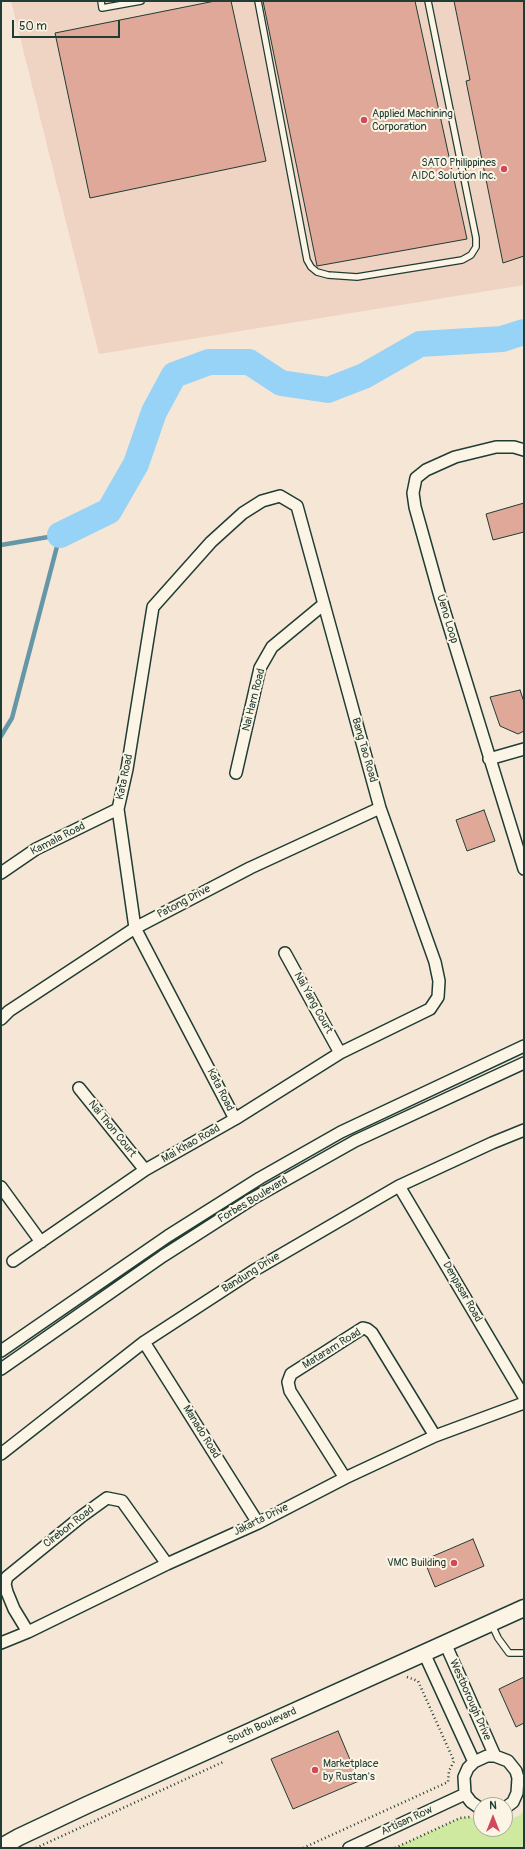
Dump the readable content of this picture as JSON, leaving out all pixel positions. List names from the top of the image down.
{
  "streets": {
    "main road": ["South Boulevard"],
    "street": [
      "Ueno Loop",
      "Nai Harn Road",
      "Bang Tao Road",
      "Kata Road",
      "Kamala Road",
      "Patong Drive",
      "Nai Yang Court",
      "Nai Thon Court",
      "Mai Khao Road",
      "Forbes Boulevard",
      "Bandung Drive",
      "Denpasar Road",
      "Mataram Road",
      "Manado Road",
      "Jakarta Drive",
      "Cirebon Road",
      "Westborough Drive",
      "Artisan Row"
    ]
  },
  "crossings": [
    ["Nai Harn Road", "Bang Tao Road"],
    ["Bang Tao Road", "Kata Road"],
    ["Bang Tao Road", "Patong Drive"],
    ["Bang Tao Road", "Mai Khao Road"],
    ["Kata Road", "Kamala Road"],
    ["Kata Road", "Patong Drive"],
    ["Kata Road", "Mai Khao Road"],
    ["Nai Yang Court", "Mai Khao Road"],
    ["Nai Thon Court", "Mai Khao Road"],
    ["Bandung Drive", "Denpasar Road"],
    ["Bandung Drive", "Manado Road"],
    ["Mataram Road", "Jakarta Drive"],
    ["Manado Road", "Jakarta Drive"],
    ["Jakarta Drive", "Cirebon Road"],
    ["Westborough Drive", "South Boulevard"]
  ],
  "places": [
    "Applied Machining Corporation",
    "SATO Philippines AIDC Solution Inc.",
    "VMC Building",
    "Marketplace by Rustan's"
  ],
  "scale_bar": "50 m",
  "north": "top"
}
